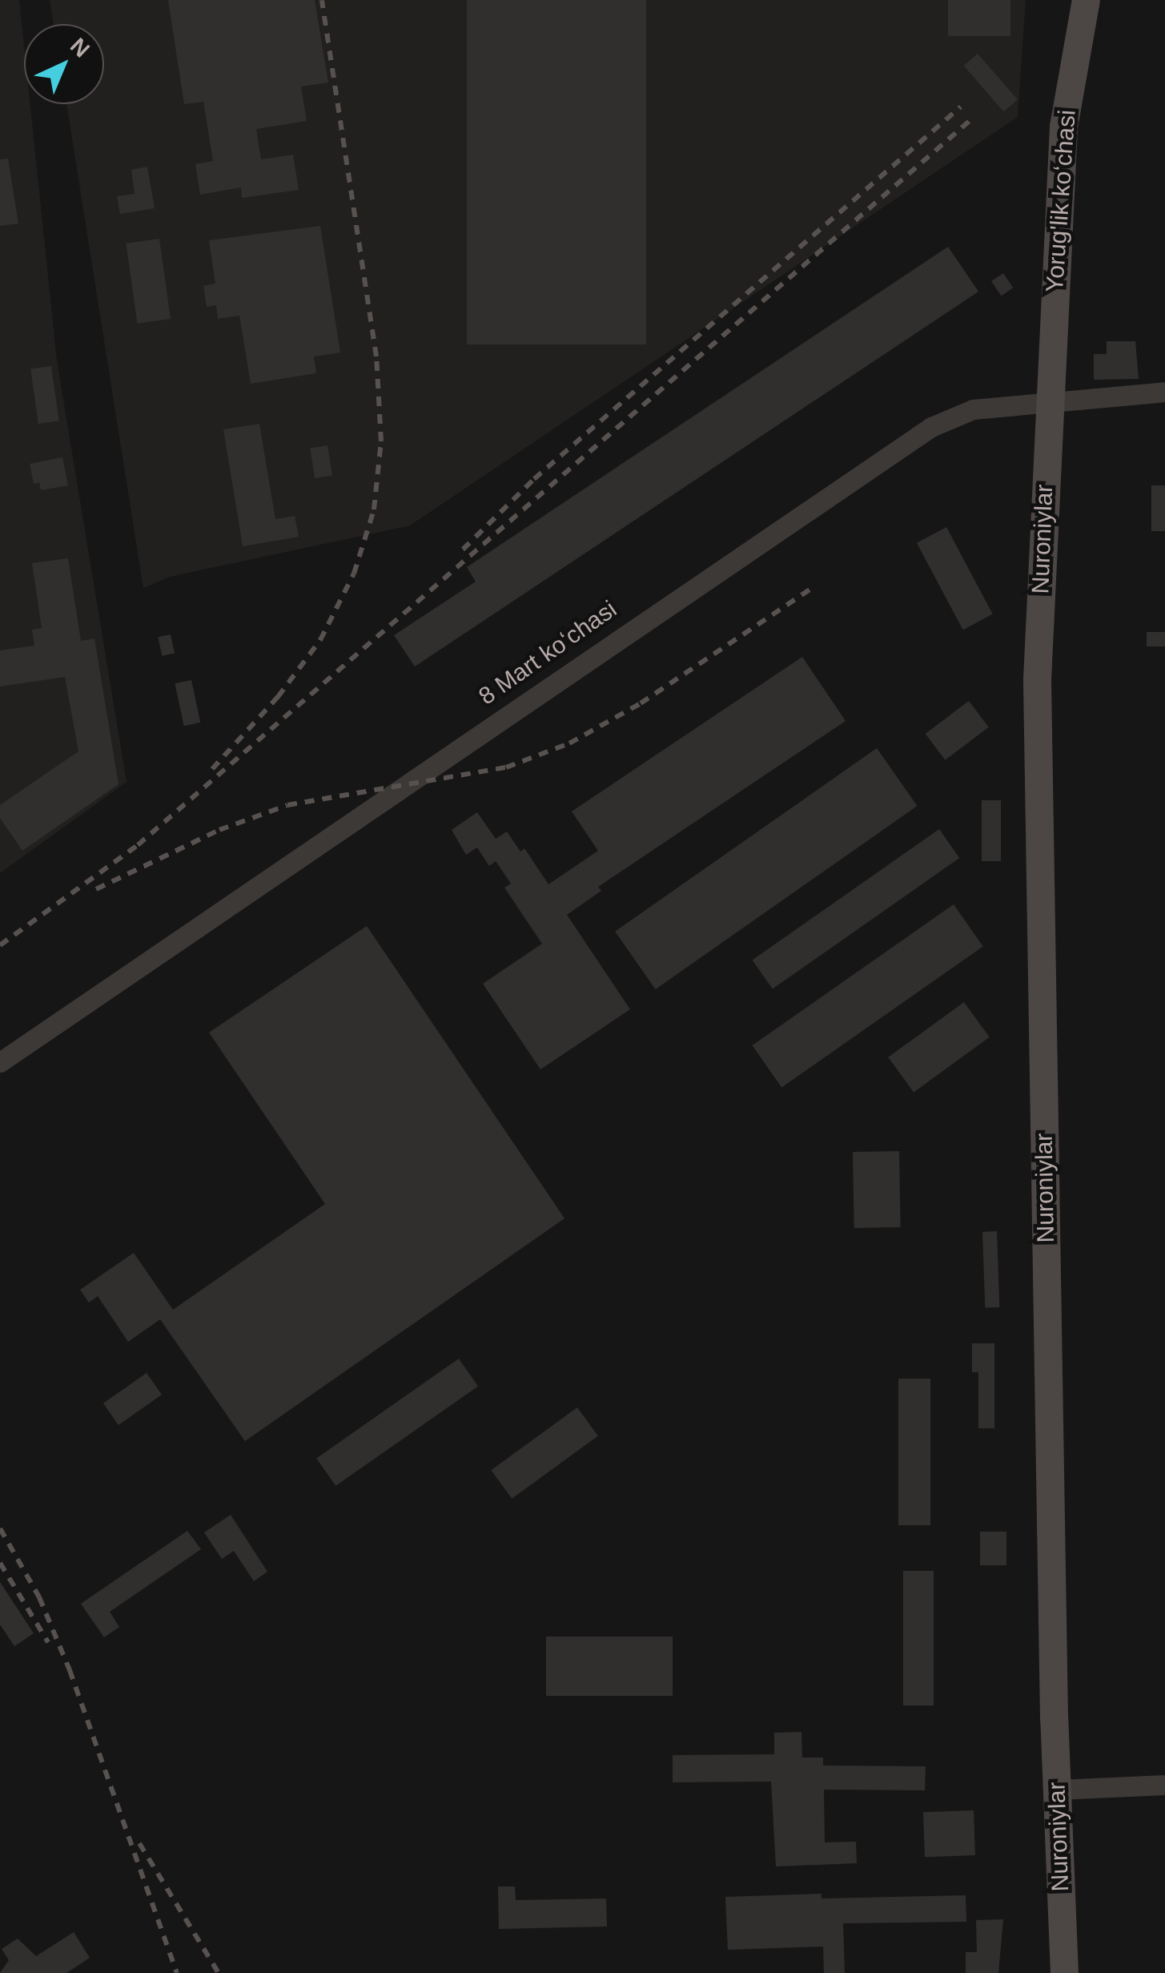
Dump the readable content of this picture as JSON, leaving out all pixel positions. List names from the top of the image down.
{
  "streets": {
    "main road": ["Yorug'lik koʻchasi", "Nuroniylar"],
    "street": ["8 Mart koʻchasi"]
  },
  "crossings": [
    ["Yorug'lik koʻchasi", "Nuroniylar"],
    ["Yorug'lik koʻchasi", "8 Mart koʻchasi"],
    ["Nuroniylar", "8 Mart koʻchasi"]
  ],
  "north": "top right"
}
